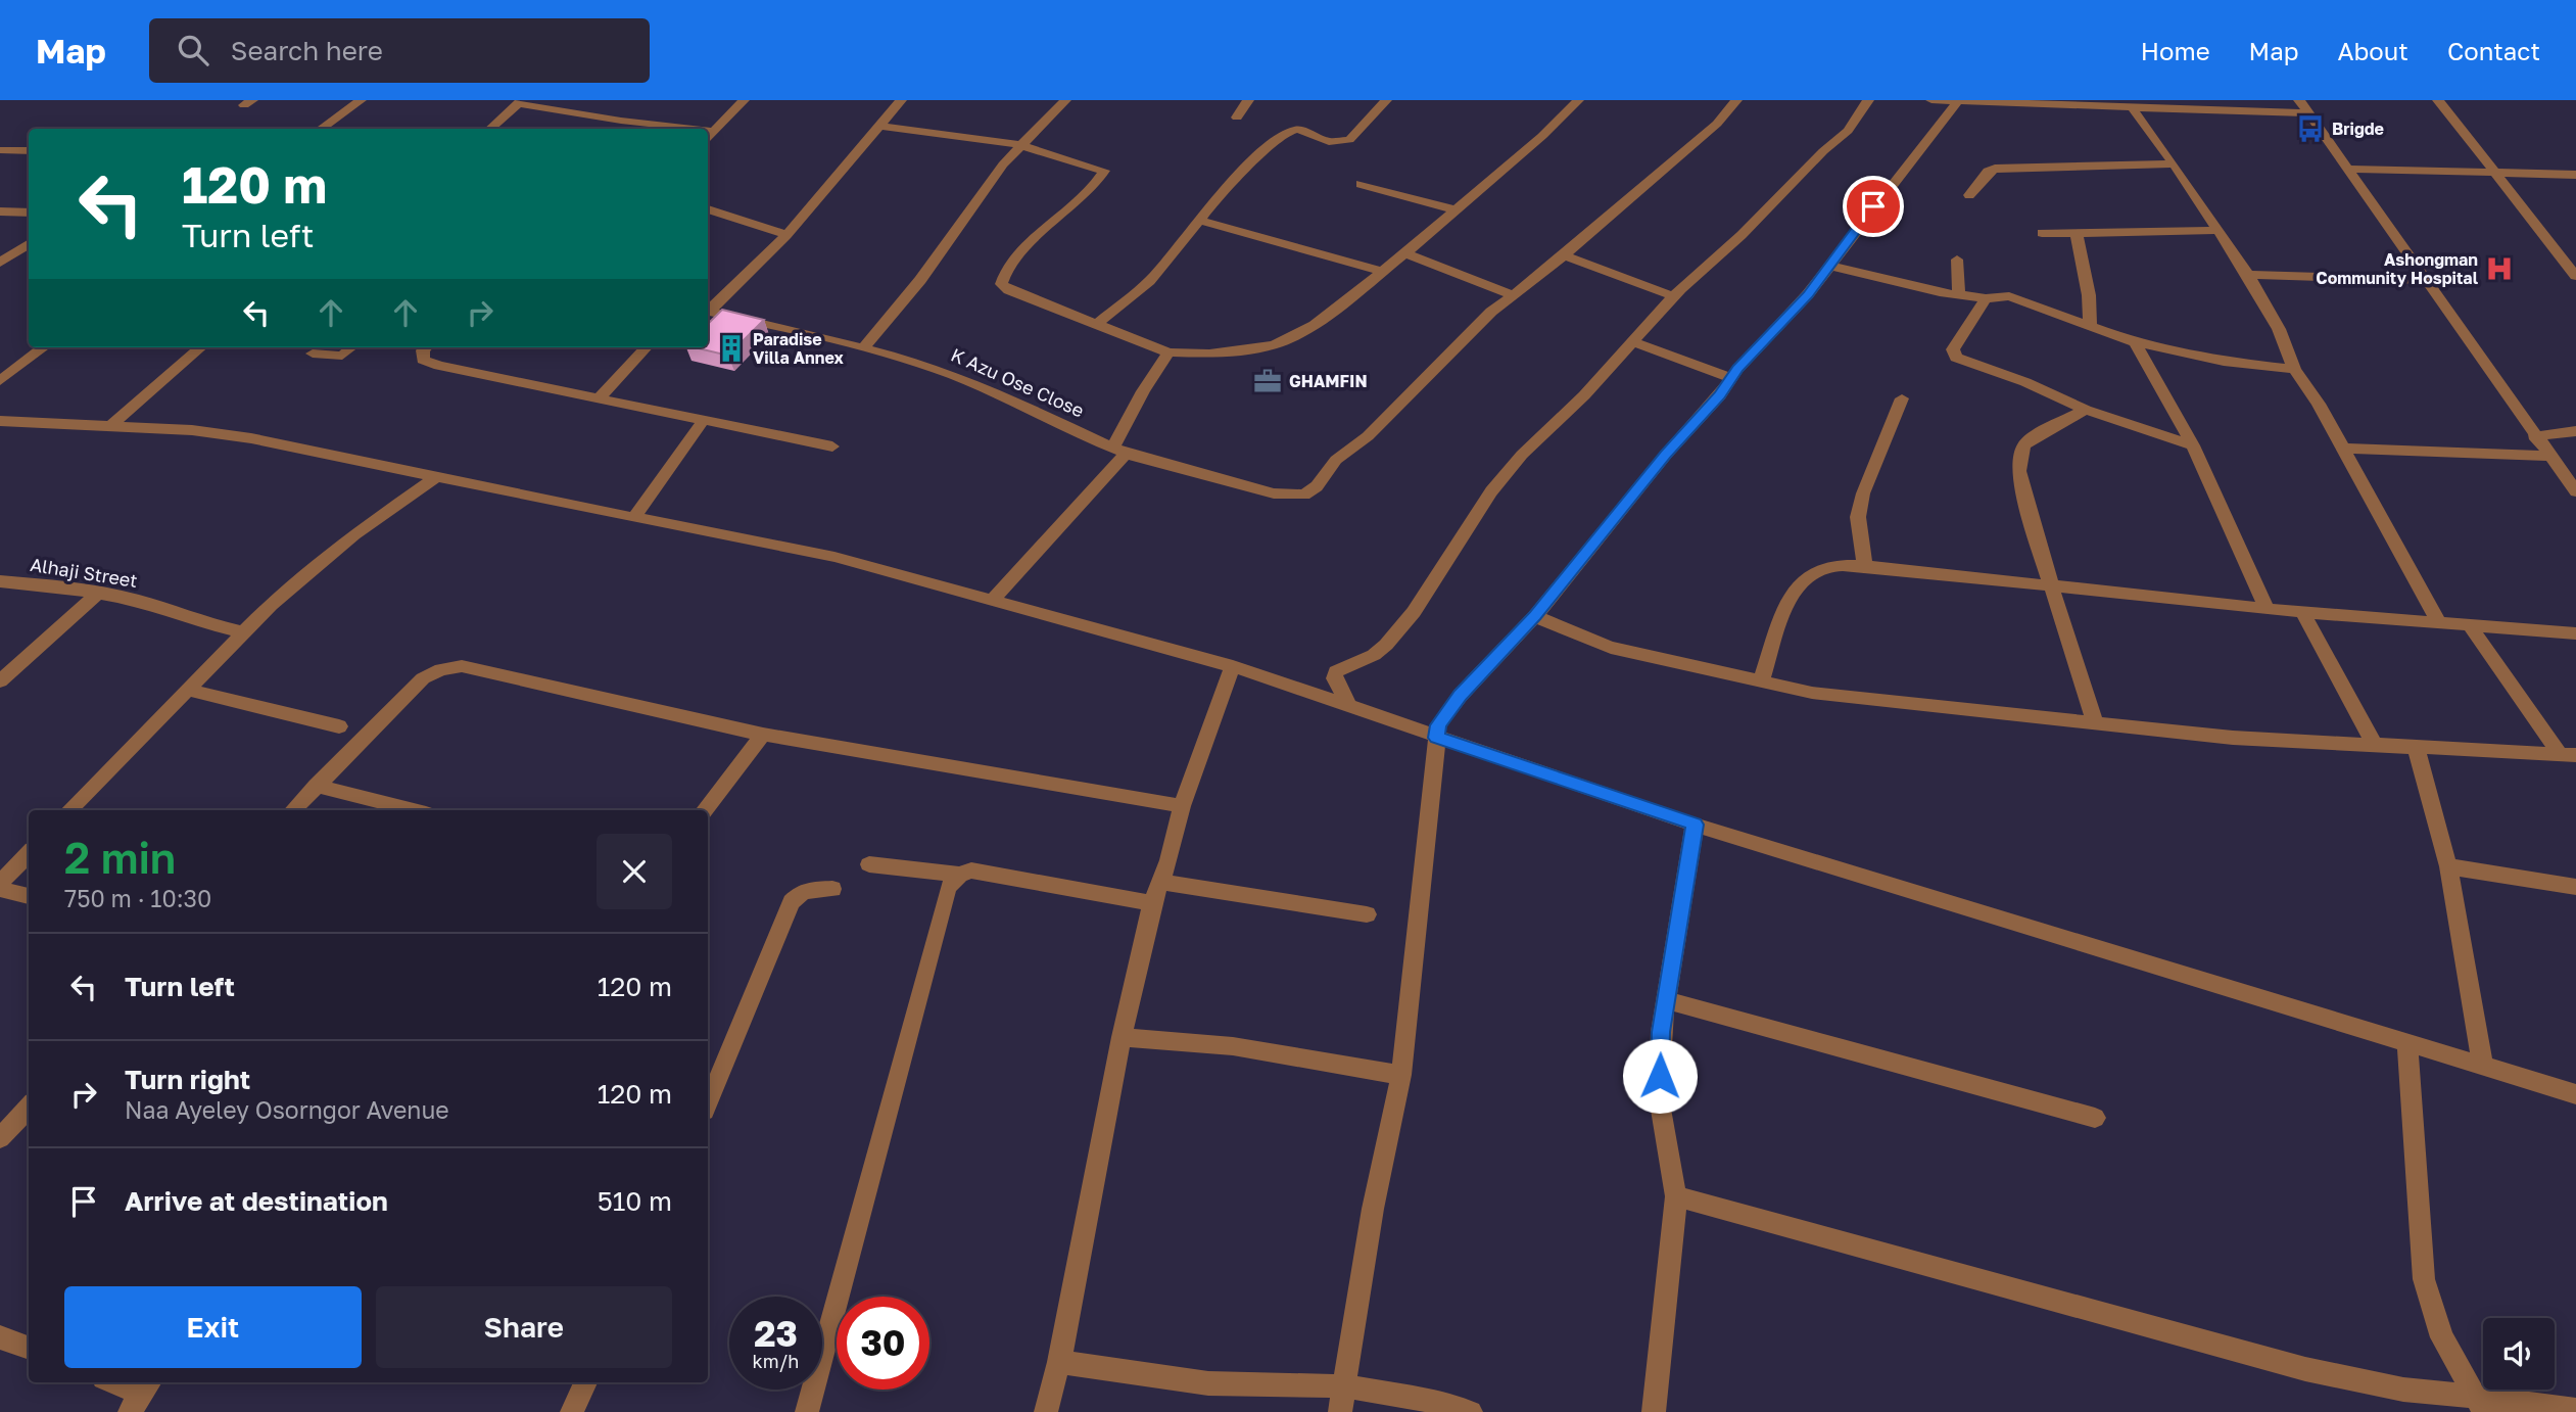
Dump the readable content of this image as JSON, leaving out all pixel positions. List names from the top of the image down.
{
  "streets": {
    "street": ["K Azu Ose Close", "Alhaji Street"]
  },
  "places": {
    "bus stop": ["Brigde"],
    "hospital": ["Ashongman Community Hospital"],
    "building": ["Paradise Villa Annex"],
    "office": ["GHAMFIN"]
  },
  "page": {
    "header": "Map",
    "search": "Search here",
    "nav": [
      "Home",
      "Map",
      "About",
      "Contact"
    ],
    "turn": ["120 m", "Turn left"],
    "heading": ["2 min", "750 m · 10:30"],
    "list": [
      {
        "name": "Turn left",
        "value": "120 m"
      },
      {
        "name": "Turn right",
        "note": "Naa Ayeley Osorngor Avenue",
        "value": "120 m"
      },
      {
        "name": "Arrive at destination",
        "value": "510 m"
      }
    ],
    "buttons": ["Exit", "Share"],
    "speed": "23 km/h",
    "limit": "30"
  }
}
